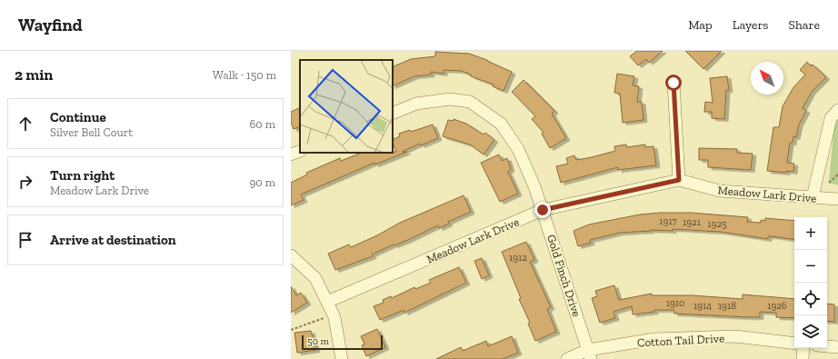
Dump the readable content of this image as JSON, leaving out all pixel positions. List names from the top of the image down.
{
  "streets": {
    "street": ["Meadow Lark Drive", "Gold Finch Drive", "Cotton Tail Drive"]
  },
  "crossings": [
    ["Meadow Lark Drive", "Gold Finch Drive"],
    ["Gold Finch Drive", "Cotton Tail Drive"]
  ],
  "house_numbers": [
    "1917",
    "1921",
    "1925",
    "1912",
    "1910",
    "1914",
    "1918",
    "1926"
  ],
  "scale_bar": "50 m",
  "north": "top left",
  "page": {
    "header": "Wayfind",
    "nav": ["Map", "Layers", "Share"],
    "heading": ["2 min", "Walk · 150 m"],
    "list": [
      ["Continue", "Silver Bell Court", "60 m"],
      ["Turn right", "Meadow Lark Drive", "90 m"],
      "Arrive at destination"
    ],
    "map_buttons": ["+", "−"],
    "scale": "50 m"
  }
}
